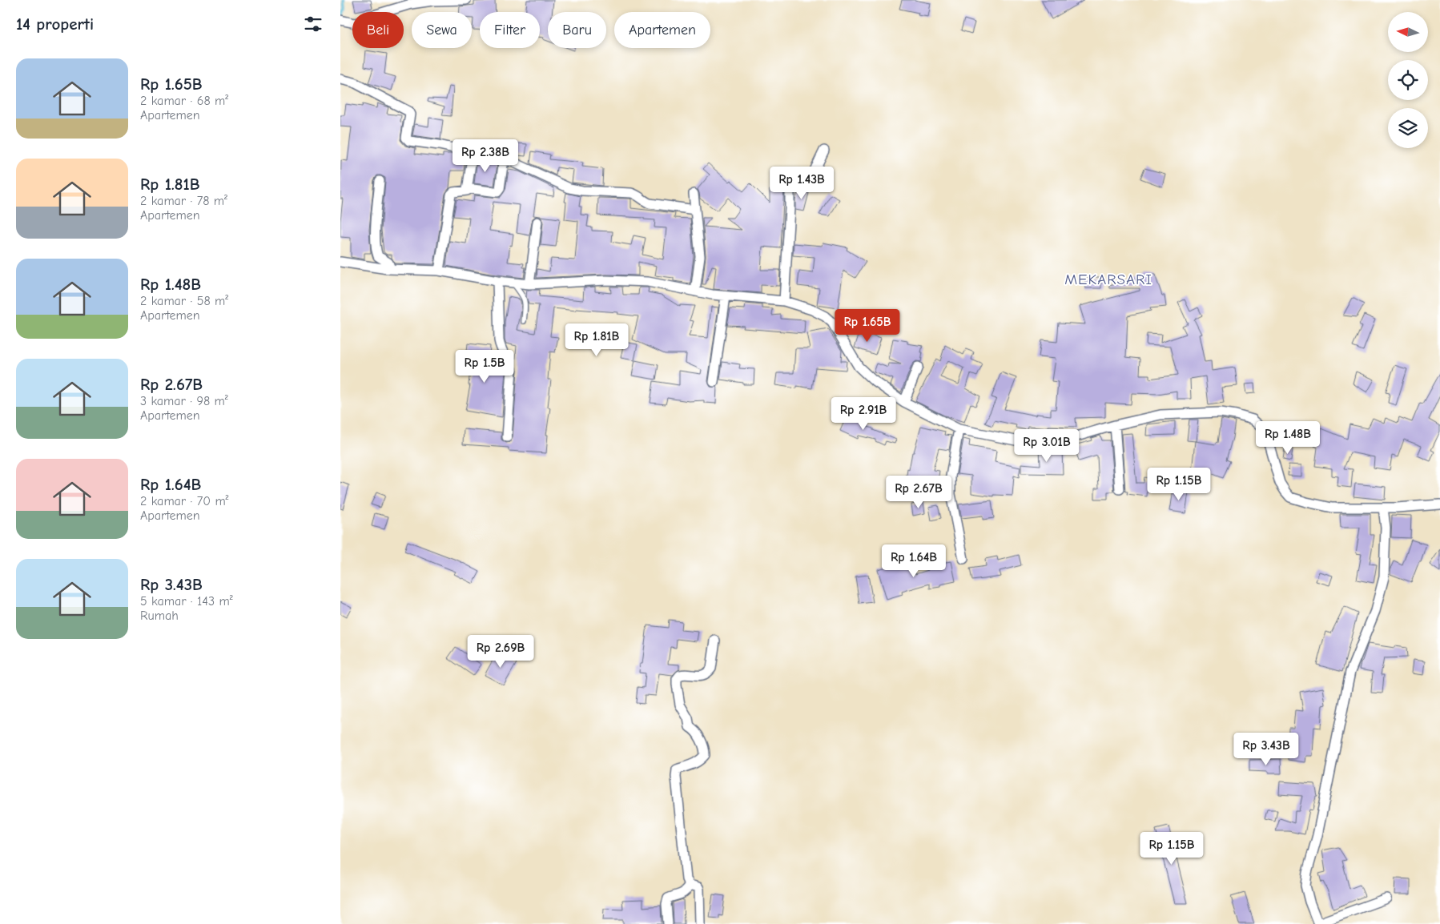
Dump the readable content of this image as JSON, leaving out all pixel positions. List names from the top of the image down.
{
  "districts": ["MEKARSARI"],
  "north": "left",
  "page": {
    "heading": "14 properti",
    "chip": [
      "Beli",
      "Sewa",
      "Filter",
      "Baru",
      "Apartemen"
    ],
    "list": [
      {
        "name": "Rp 1.65B",
        "note": "2 kamar · 68 m² · Apartemen"
      },
      {
        "name": "Rp 1.81B",
        "note": "2 kamar · 78 m² · Apartemen"
      },
      {
        "name": "Rp 1.48B",
        "note": "2 kamar · 58 m² · Apartemen"
      },
      {
        "name": "Rp 2.67B",
        "note": "3 kamar · 98 m² · Apartemen"
      },
      {
        "name": "Rp 1.64B",
        "note": "2 kamar · 70 m² · Apartemen"
      },
      {
        "name": "Rp 3.43B",
        "note": "5 kamar · 143 m² · Rumah"
      }
    ],
    "price": [
      "Rp 2.38B",
      "Rp 1.43B",
      "Rp 1.65B",
      "Rp 1.81B",
      "Rp 1.5B",
      "Rp 2.91B",
      "Rp 1.48B",
      "Rp 3.01B",
      "Rp 1.15B",
      "Rp 2.67B",
      "Rp 1.64B",
      "Rp 2.69B",
      "Rp 3.43B",
      "Rp 1.15B"
    ]
  }
}
